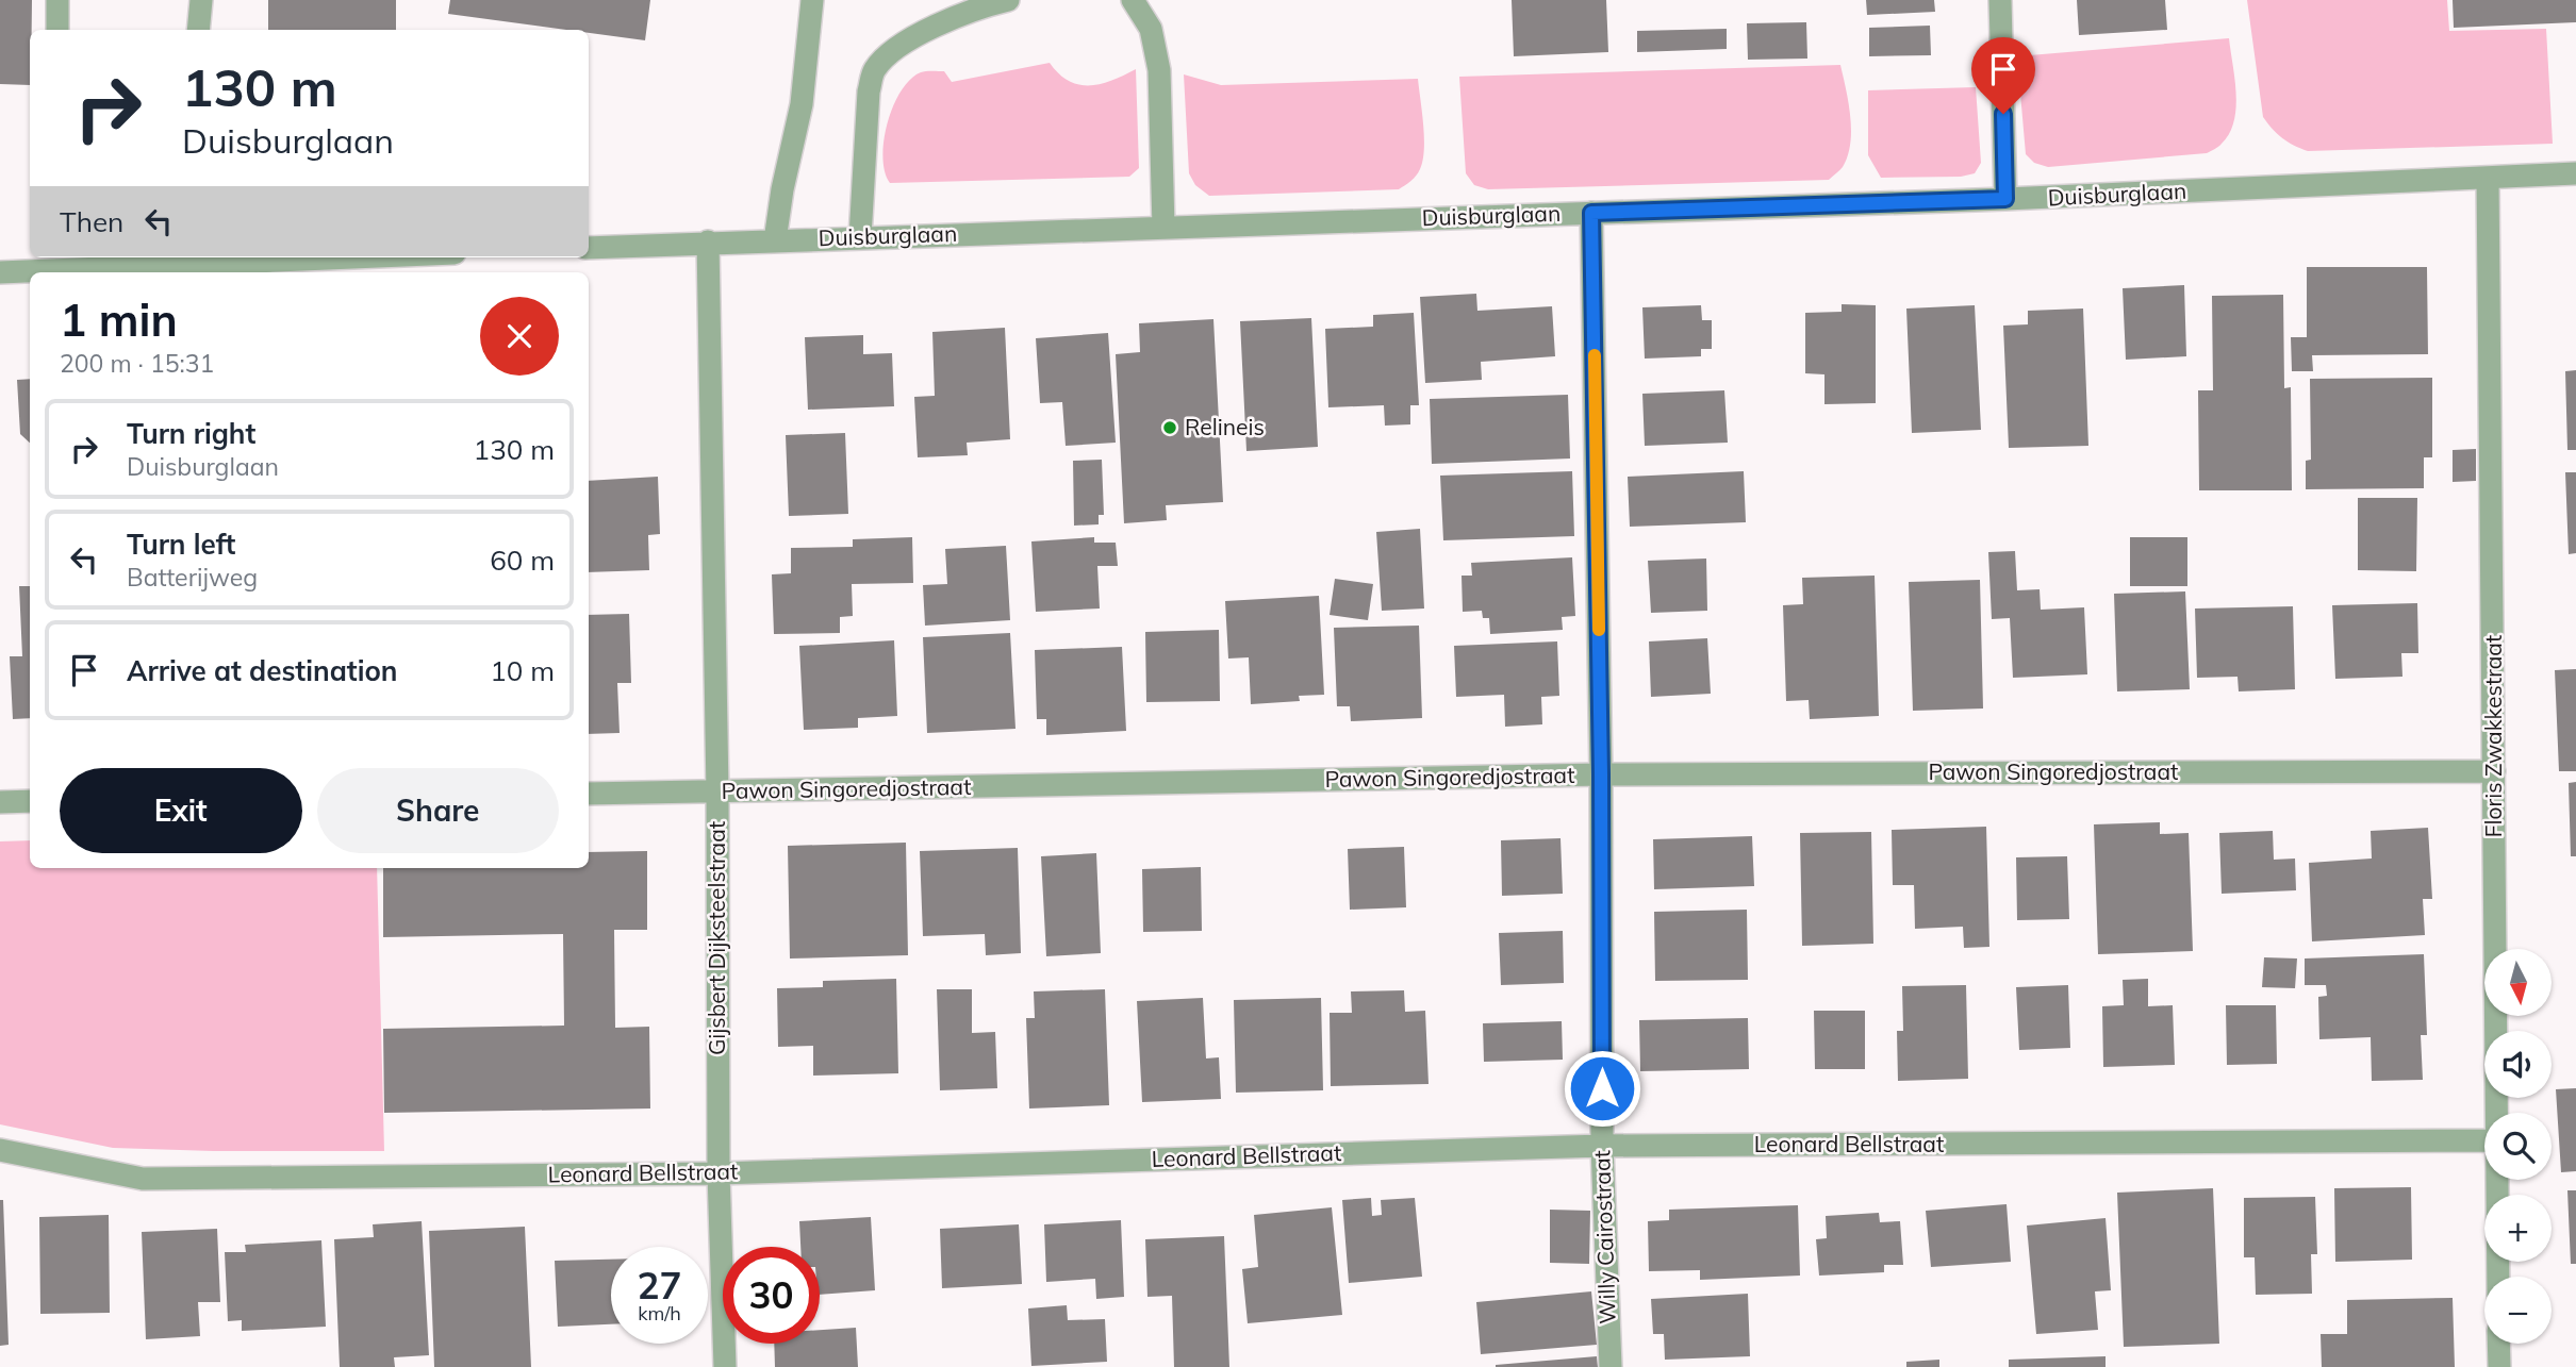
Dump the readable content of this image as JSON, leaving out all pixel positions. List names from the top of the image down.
{
  "streets": {
    "street": [
      "Duisburglaan",
      "Floris Zwakkestraat",
      "Pawon Singoredjostraat",
      "Gijsbert Dijksteelstraat",
      "Leonard Bellstraat",
      "Willy Cairostraat"
    ]
  },
  "crossings": [
    ["Duisburglaan", "Floris Zwakkestraat"],
    ["Duisburglaan", "Gijsbert Dijksteelstraat"],
    ["Duisburglaan", "Willy Cairostraat"],
    ["Floris Zwakkestraat", "Pawon Singoredjostraat"],
    ["Pawon Singoredjostraat", "Gijsbert Dijksteelstraat"],
    ["Pawon Singoredjostraat", "Willy Cairostraat"],
    ["Gijsbert Dijksteelstraat", "Leonard Bellstraat"],
    ["Leonard Bellstraat", "Willy Cairostraat"]
  ],
  "places": ["Relineis"],
  "north": "bottom",
  "page": {
    "turn": ["130 m", "Duisburglaan"],
    "then": "Then",
    "heading": ["1 min", "200 m · 15:31"],
    "list": [
      {
        "name": "Turn right",
        "note": "Duisburglaan",
        "value": "130 m"
      },
      {
        "name": "Turn left",
        "note": "Batterijweg",
        "value": "60 m"
      },
      {
        "name": "Arrive at destination",
        "value": "10 m"
      }
    ],
    "buttons": ["Exit", "Share"],
    "map_buttons": ["+", "−"],
    "speed": "27 km/h",
    "limit": "30"
  }
}
